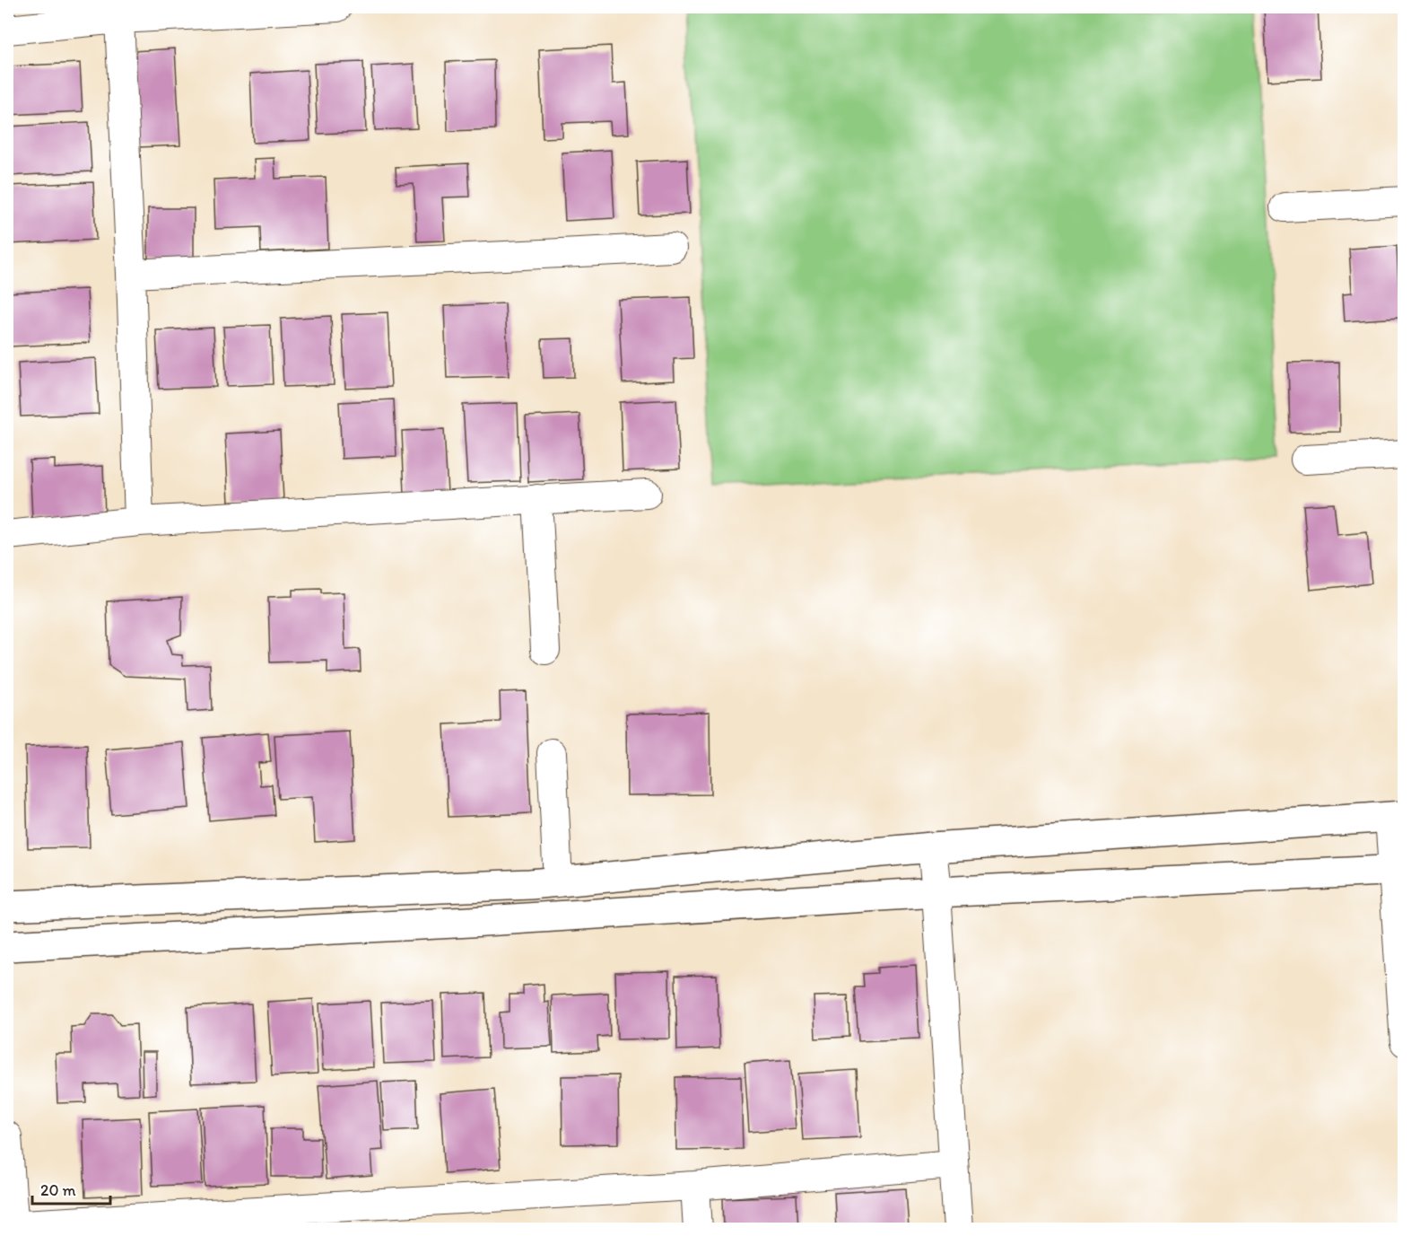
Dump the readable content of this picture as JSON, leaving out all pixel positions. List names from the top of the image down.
{
  "scale_bar": "20 m"
}
